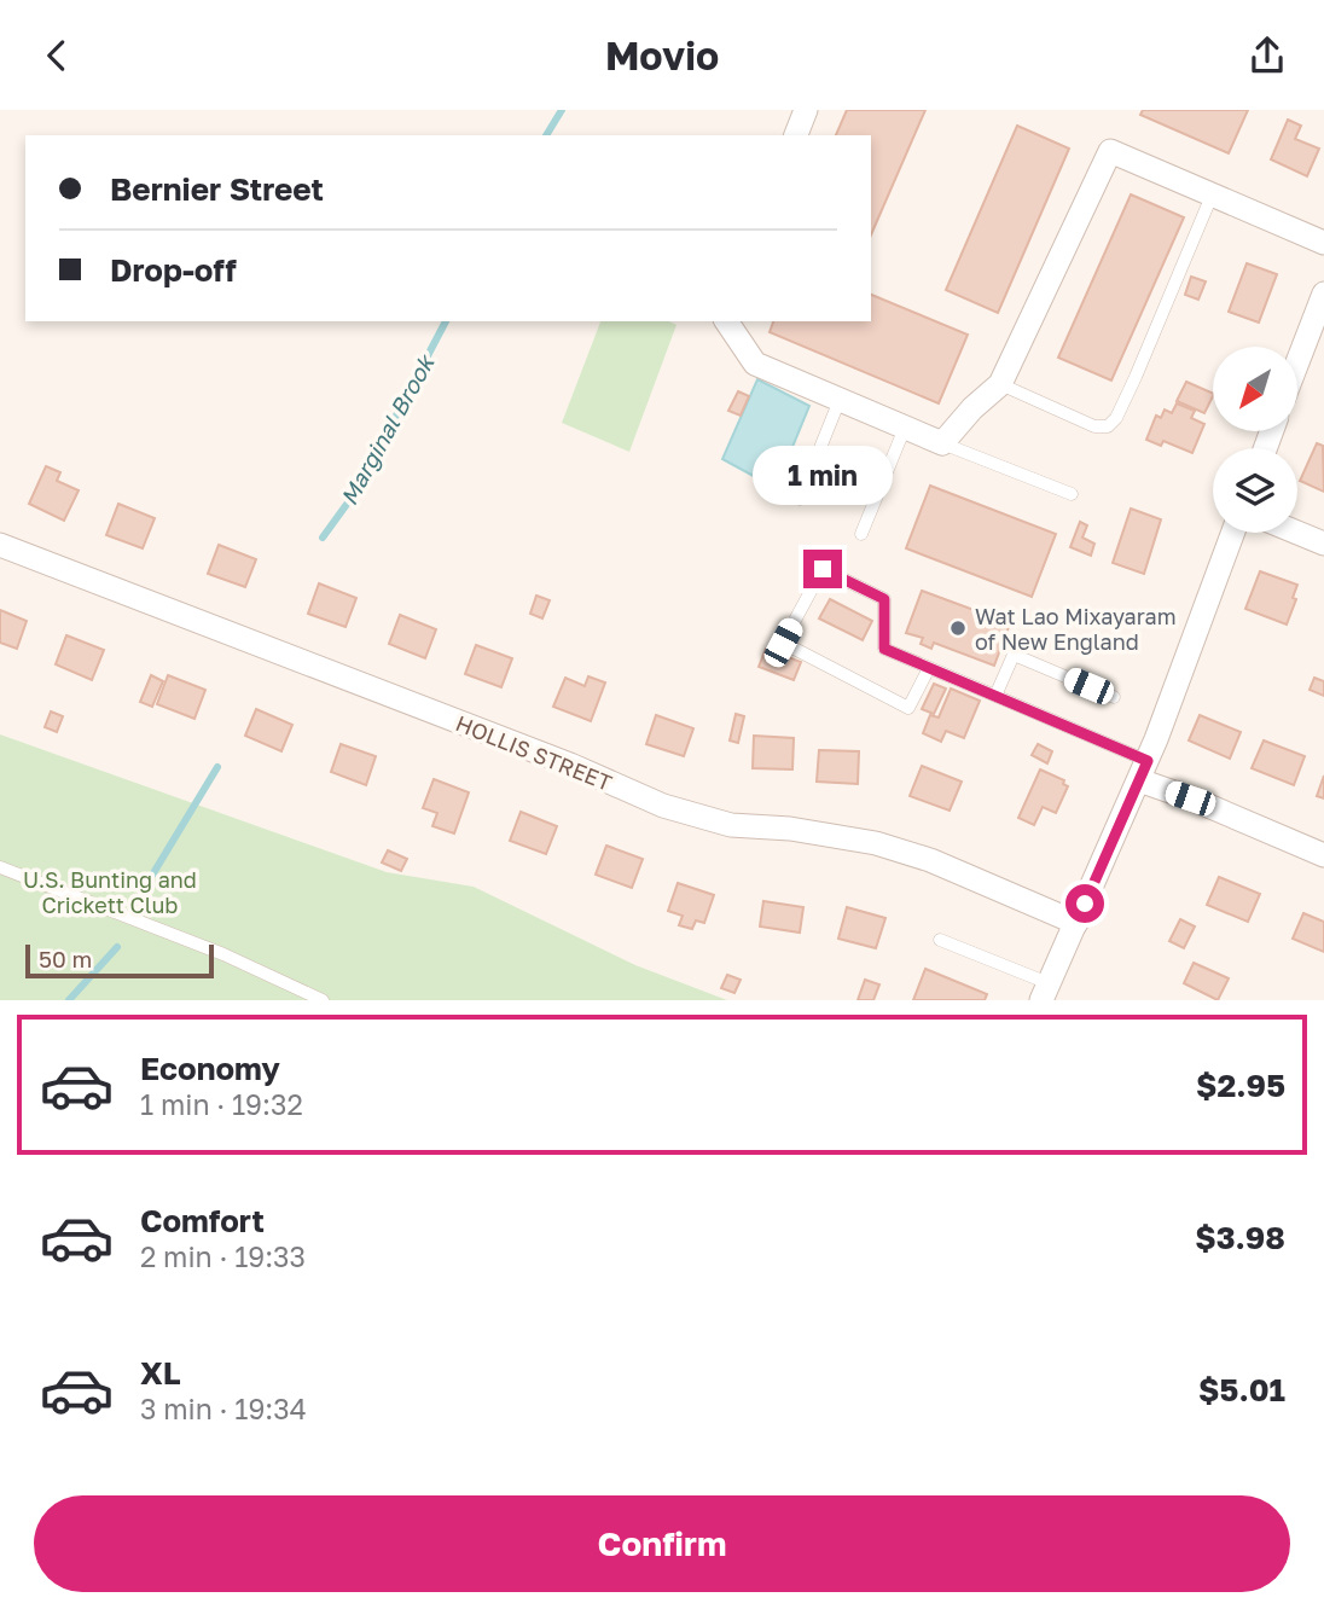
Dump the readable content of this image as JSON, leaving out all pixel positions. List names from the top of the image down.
{
  "streets": {
    "street": ["HOLLIS STREET"]
  },
  "water": ["Marginal Brook"],
  "parks": ["U.S. Bunting and Crickett Club"],
  "places": ["Wat Lao Mixayaram of New England"],
  "scale_bar": "50 m",
  "north": "bottom left",
  "page": {
    "header": "Movio",
    "banner": ["Bernier Street", "Drop-off"],
    "bubble": "1 min",
    "scale": "50 m",
    "list": [
      {
        "name": "Economy",
        "note": "1 min · 19:32",
        "value": "$2.95"
      },
      {
        "name": "Comfort",
        "note": "2 min · 19:33",
        "value": "$3.98"
      },
      {
        "name": "XL",
        "note": "3 min · 19:34",
        "value": "$5.01"
      }
    ],
    "buttons": "Confirm"
  }
}
